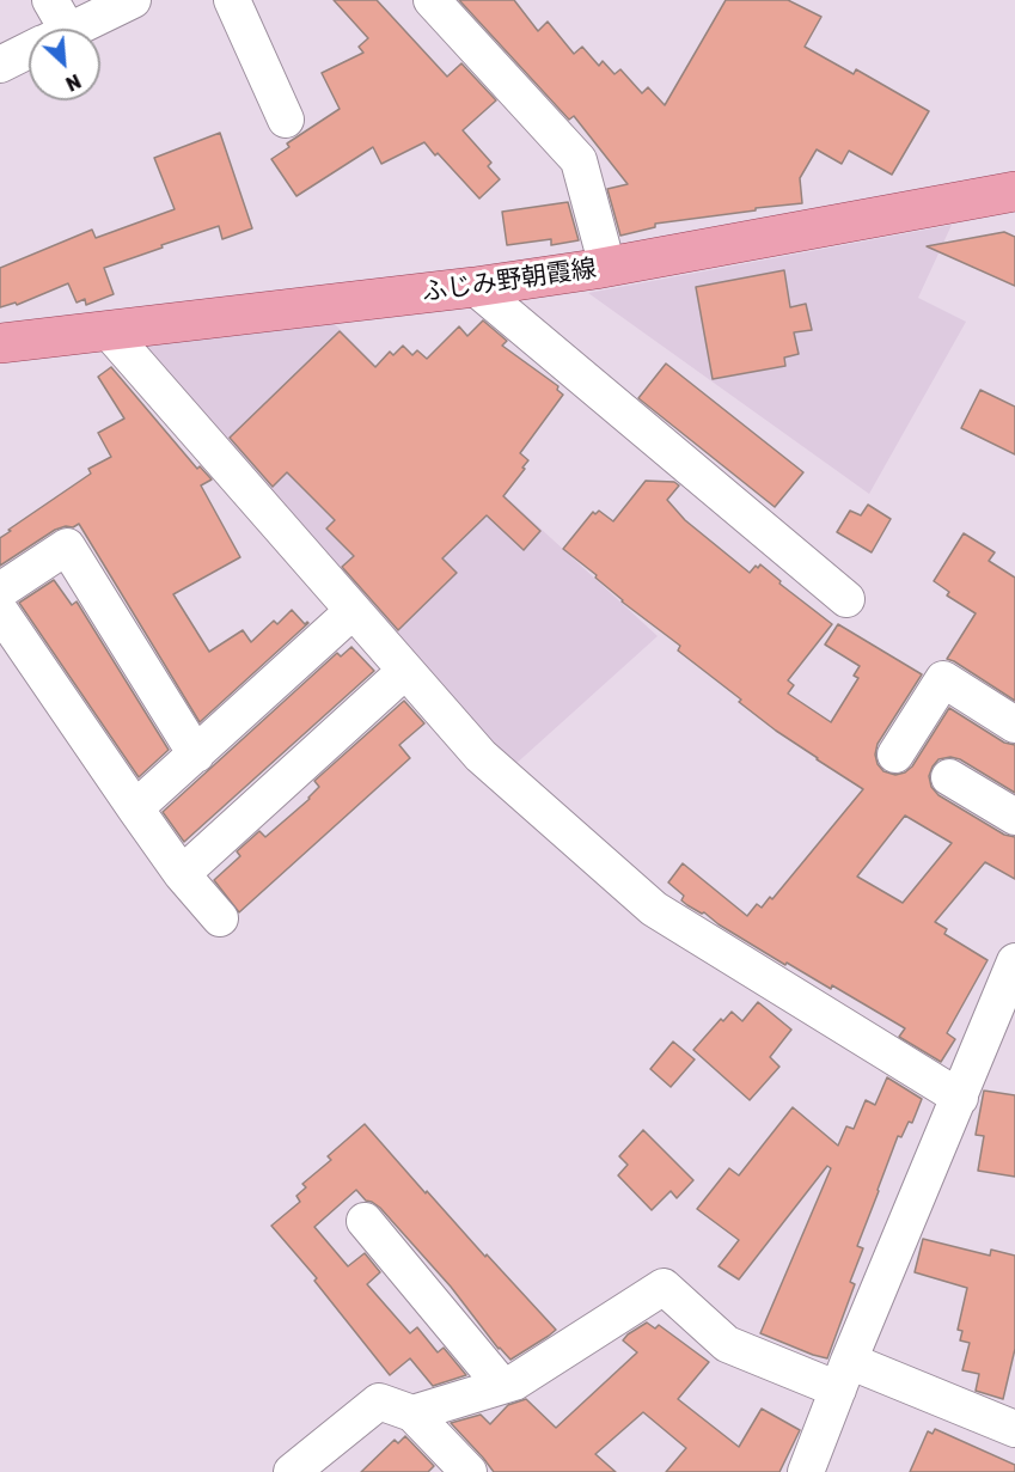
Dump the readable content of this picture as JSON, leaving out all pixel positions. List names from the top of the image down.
{
  "streets": {
    "main road": ["ふじみ野朝霞線"]
  },
  "north": "bottom right"
}
